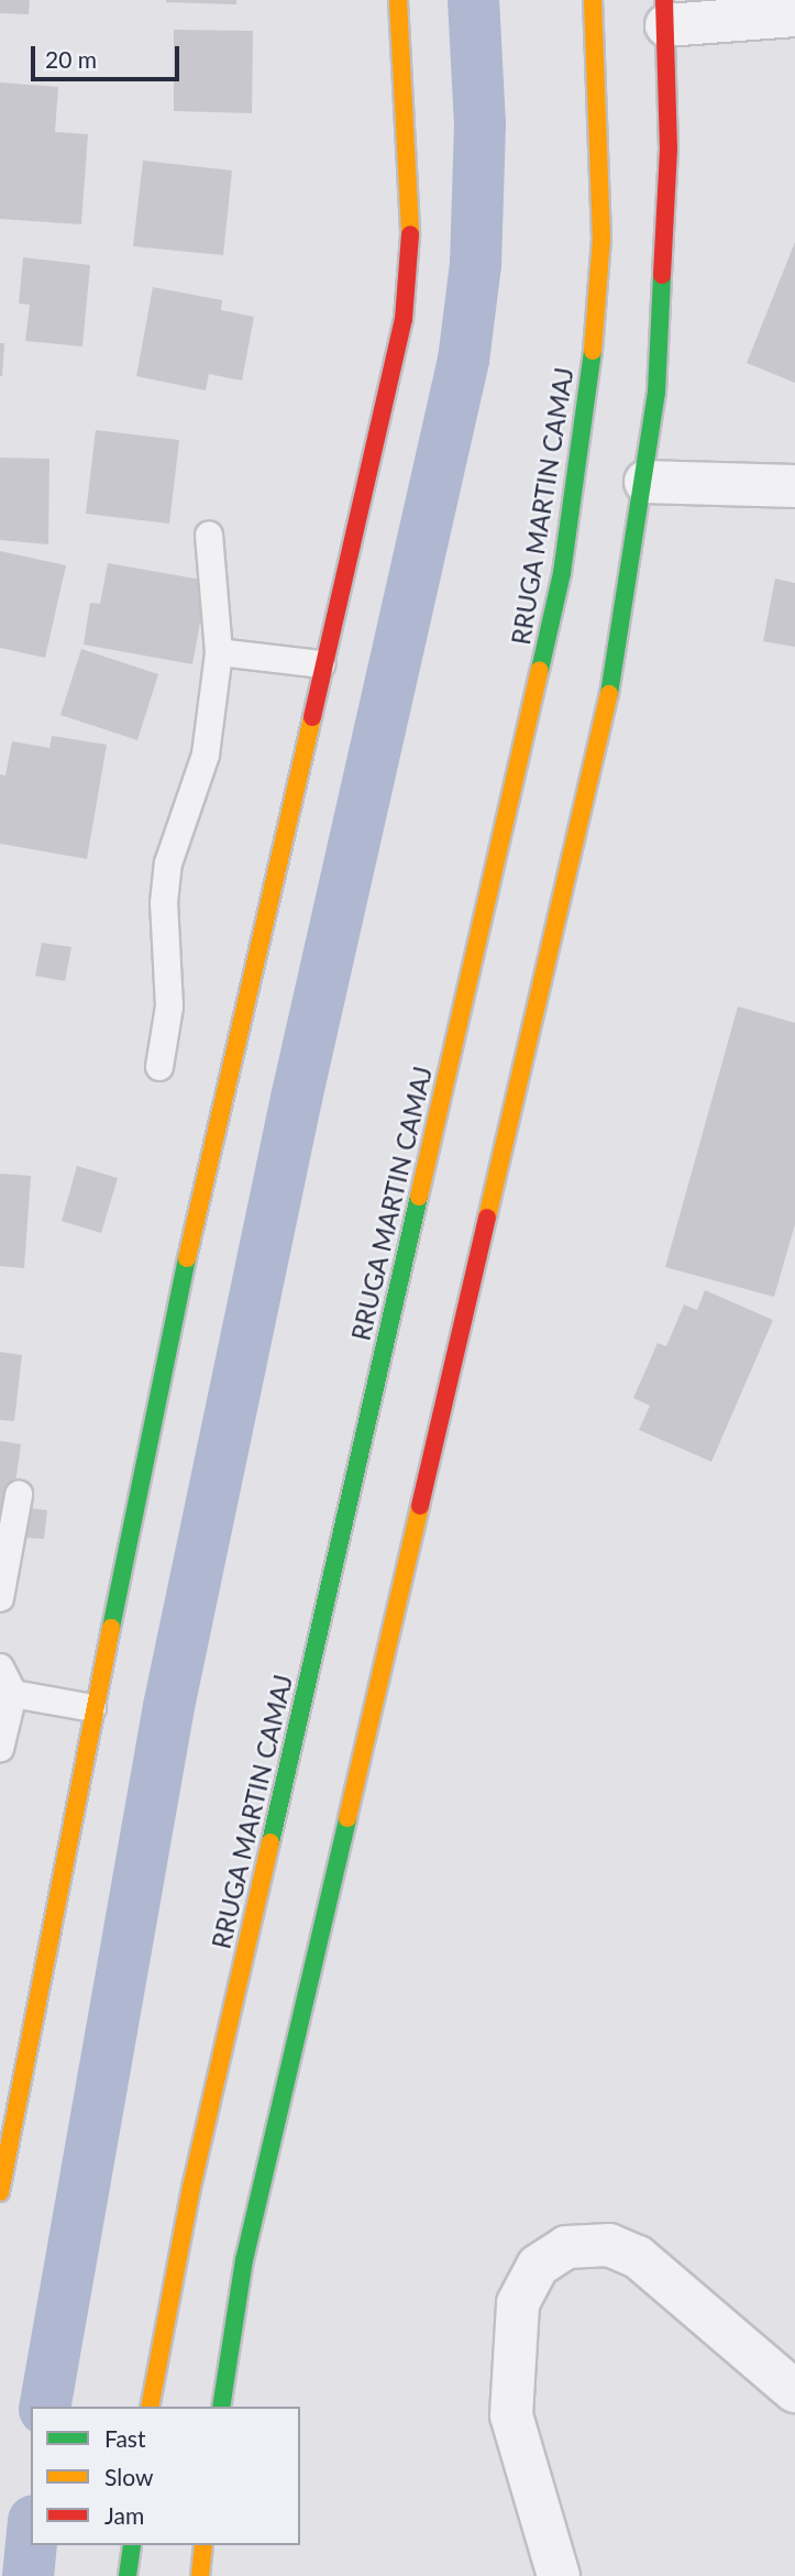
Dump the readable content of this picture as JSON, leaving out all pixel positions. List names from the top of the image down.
{
  "streets": {
    "main road": ["RRUGA MARTIN CAMAJ"]
  },
  "legend": ["Fast", "Slow", "Jam"],
  "scale_bar": "20 m"
}
